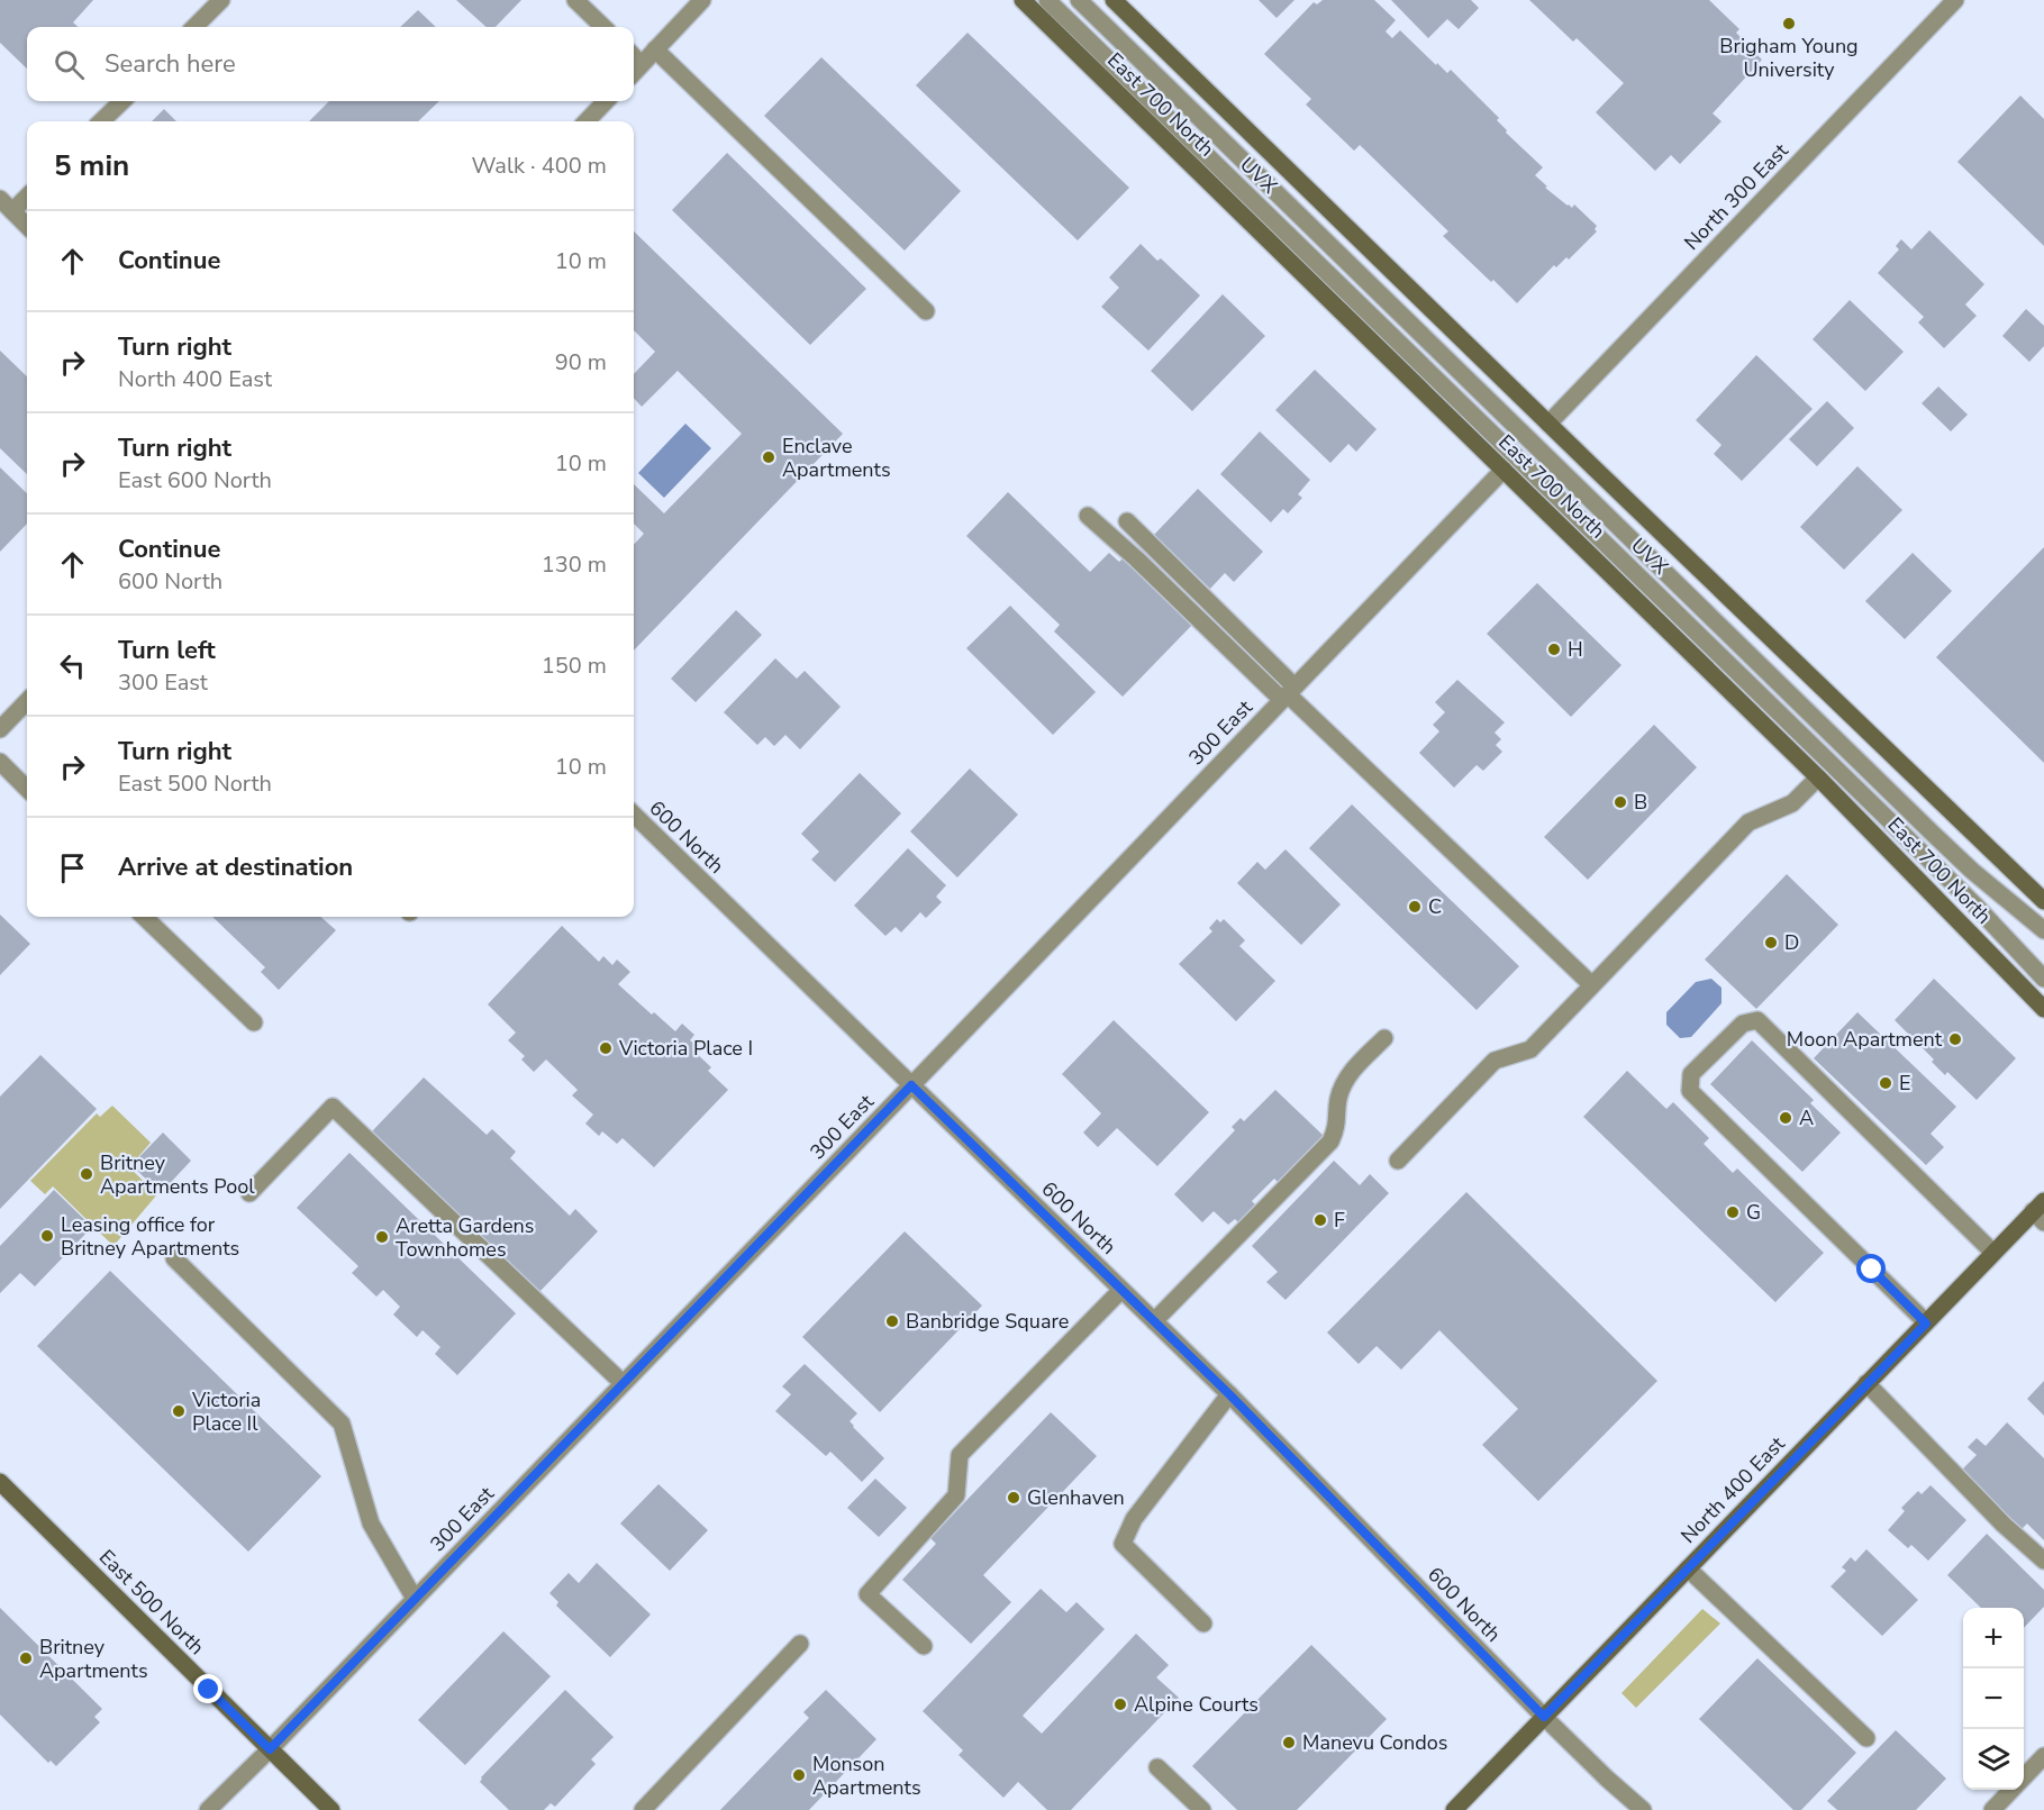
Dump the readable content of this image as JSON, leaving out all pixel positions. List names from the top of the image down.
{
  "streets": {
    "main road": ["East 700 North", "North 400 East", "East 500 North"],
    "street": [
      "UVX",
      "North 300 East",
      "300 East",
      "600 North"
    ]
  },
  "crossings": [
    ["East 700 North", "North 300 East"],
    ["East 700 North", "300 East"],
    ["300 East", "600 North"],
    ["300 East", "East 500 North"],
    ["600 North", "North 400 East"]
  ],
  "places": [
    "Brigham Young University",
    "Enclave Apartments",
    "H",
    "B",
    "C",
    "D",
    "Moon Apartment",
    "Victoria Place I",
    "E",
    "A",
    "Britney Apartments Pool",
    "G",
    "F",
    "Leasing office for Britney Apartments",
    "Aretta Gardens Townhomes",
    "Banbridge Square",
    "Victoria Place Il",
    "Glenhaven",
    "Britney Apartments",
    "Alpine Courts",
    "Manevu Condos",
    "Monson Apartments"
  ],
  "page": {
    "search": "Search here",
    "heading": ["5 min", "Walk · 400 m"],
    "list": [
      ["Continue", "10 m"],
      ["Turn right", "North 400 East", "90 m"],
      ["Turn right", "East 600 North", "10 m"],
      ["Continue", "600 North", "130 m"],
      ["Turn left", "300 East", "150 m"],
      ["Turn right", "East 500 North", "10 m"],
      "Arrive at destination"
    ],
    "map_buttons": ["+", "−"]
  }
}
